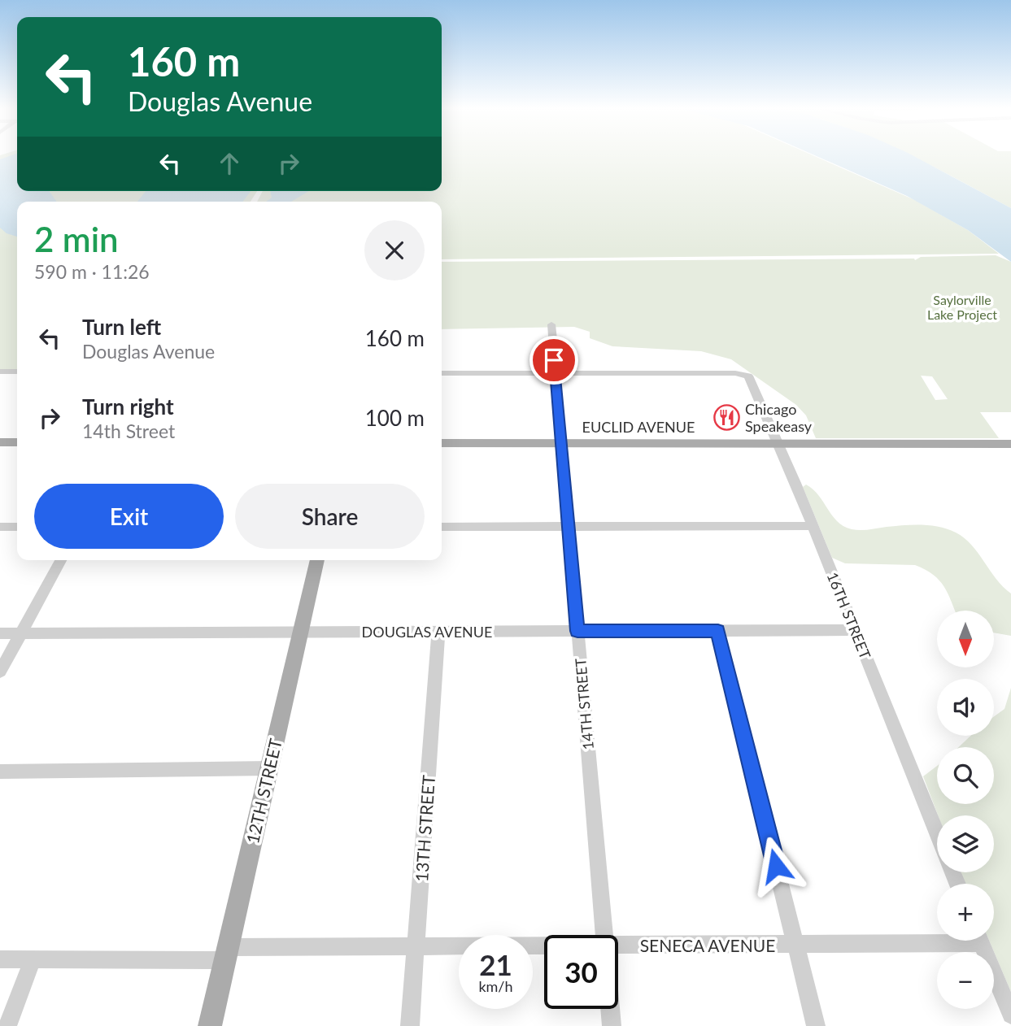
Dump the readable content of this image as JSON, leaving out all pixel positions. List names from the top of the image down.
{
  "streets": {
    "main road": ["EUCLID AVENUE", "12TH STREET"],
    "street": [
      "16TH STREET",
      "DOUGLAS AVENUE",
      "14TH STREET",
      "13TH STREET",
      "SENECA AVENUE"
    ]
  },
  "crossings": [
    ["EUCLID AVENUE", "16TH STREET"],
    ["EUCLID AVENUE", "14TH STREET"],
    ["16TH STREET", "DOUGLAS AVENUE"],
    ["16TH STREET", "14TH STREET"],
    ["DOUGLAS AVENUE", "14TH STREET"],
    ["DOUGLAS AVENUE", "12TH STREET"],
    ["DOUGLAS AVENUE", "13TH STREET"],
    ["12TH STREET", "SENECA AVENUE"],
    ["13TH STREET", "SENECA AVENUE"]
  ],
  "parks": ["Saylorville Lake Project"],
  "places": {
    "restaurant": ["Chicago Speakeasy"]
  },
  "north": "bottom",
  "page": {
    "turn": ["160 m", "Douglas Avenue"],
    "heading": ["2 min", "590 m · 11:26"],
    "list": [
      {
        "name": "Turn left",
        "note": "Douglas Avenue",
        "value": "160 m"
      },
      {
        "name": "Turn right",
        "note": "14th Street",
        "value": "100 m"
      }
    ],
    "buttons": ["Exit", "Share"],
    "map_buttons": ["+", "−"],
    "speed": "21 km/h",
    "limit": "30"
  }
}
